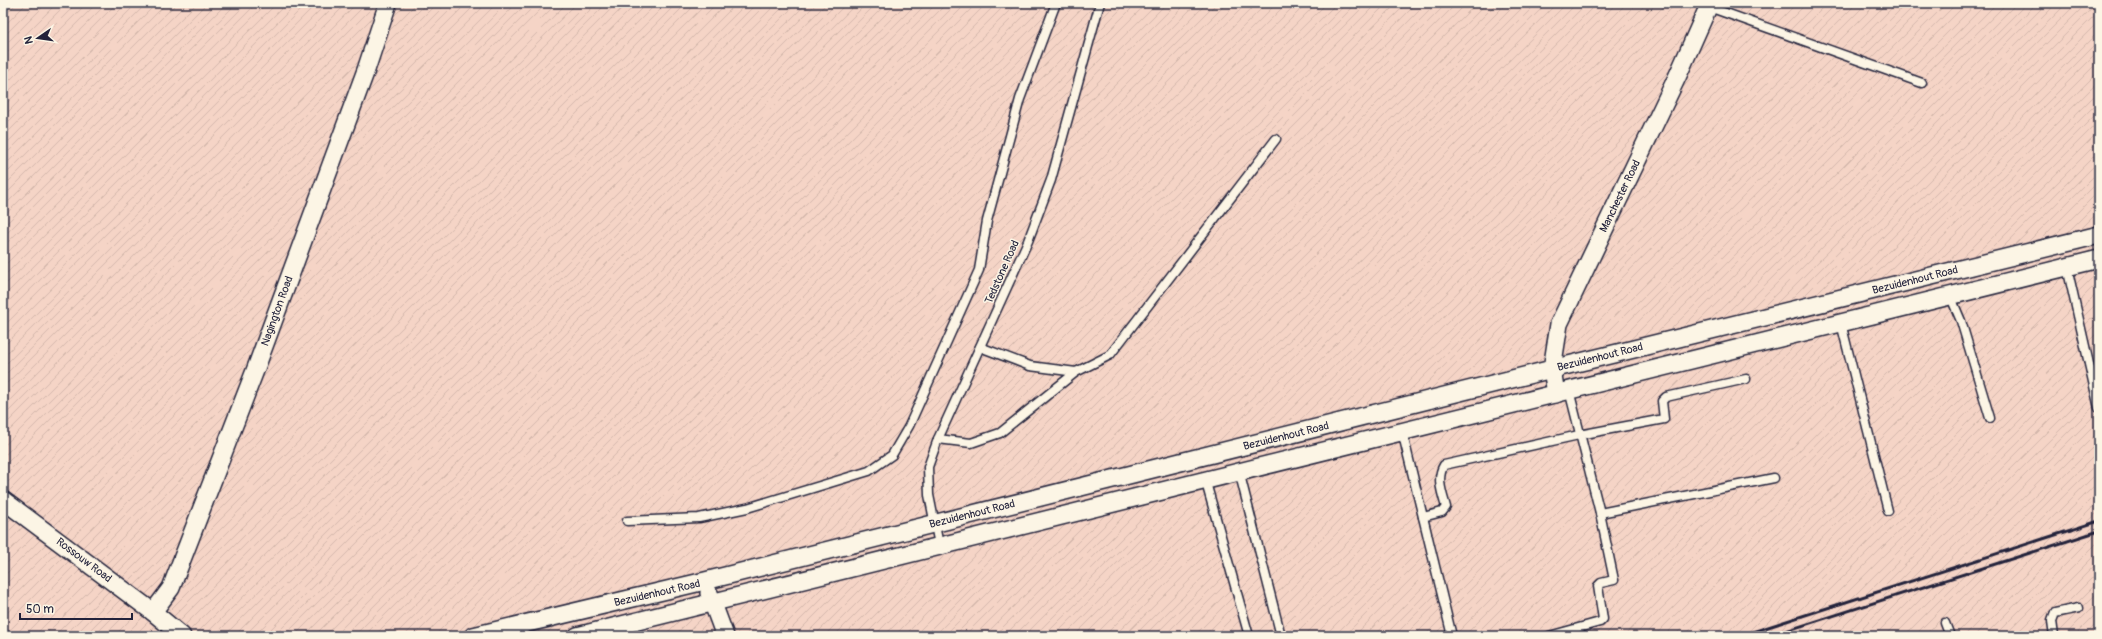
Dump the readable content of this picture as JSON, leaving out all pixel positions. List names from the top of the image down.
{
  "streets": {
    "street": [
      "Manchester Road",
      "Bezuidenhout Road",
      "Nagington Road",
      "Rossouw Road"
    ],
    "lane": ["Tedstone Road"]
  },
  "crossings": [
    ["Manchester Road", "Bezuidenhout Road"],
    ["Tedstone Road", "Bezuidenhout Road"],
    ["Nagington Road", "Rossouw Road"]
  ],
  "scale_bar": "50 m",
  "north": "left"
}
